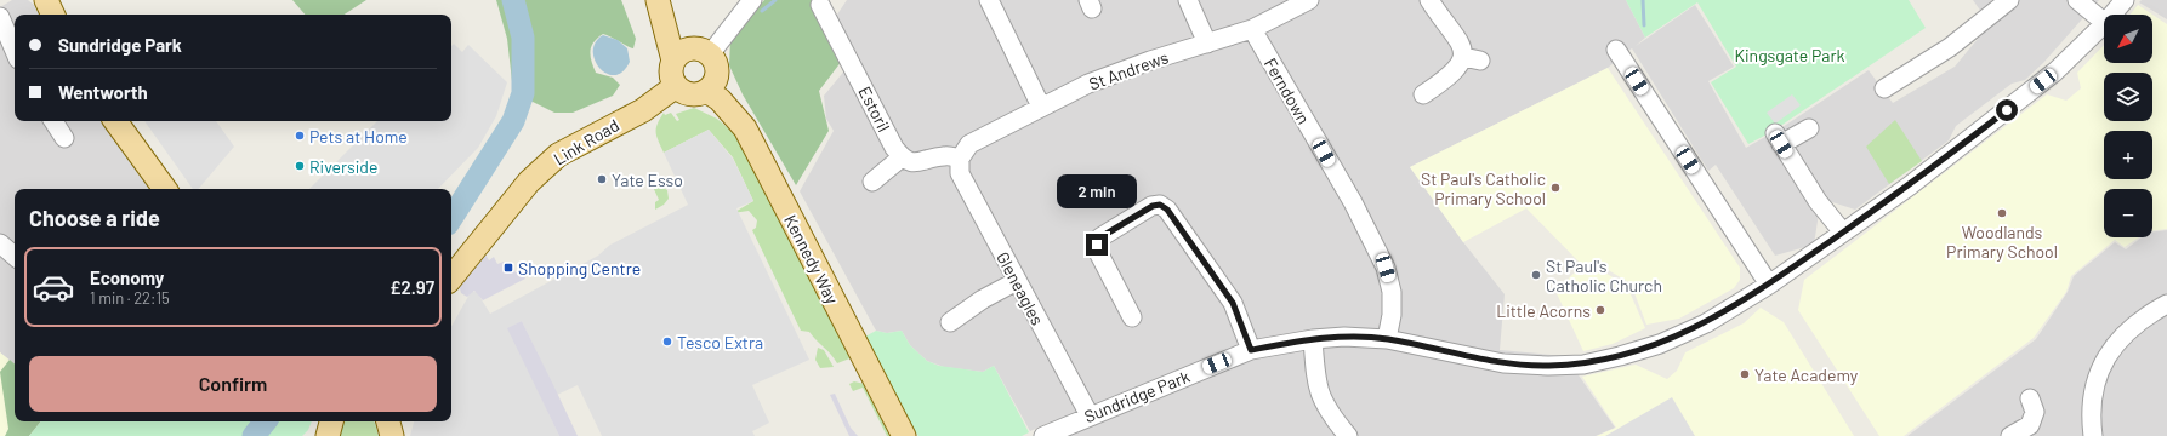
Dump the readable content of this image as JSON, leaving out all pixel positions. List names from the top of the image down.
{
  "streets": {
    "main road": ["Link Road", "Kennedy Way"],
    "street": [
      "St Andrews",
      "Ferndown",
      "Estoril",
      "Gleneagles",
      "Sundridge Park"
    ]
  },
  "crossings": [
    ["St Andrews", "Ferndown"],
    ["St Andrews", "Gleneagles"],
    ["Ferndown", "Sundridge Park"],
    ["Link Road", "Kennedy Way"],
    ["Gleneagles", "Sundridge Park"]
  ],
  "parks": ["Kingsgate Park"],
  "places": {
    "other": [
      "Pets at Home",
      "Riverside",
      "Yate Esso",
      "St Paul's Catholic Primary School",
      "Woodlands Primary School",
      "St Paul's Catholic Church",
      "Little Acorns",
      "Tesco Extra",
      "Yate Academy"
    ],
    "transit": ["Shopping Centre"]
  },
  "north": "bottom left",
  "page": {
    "map_buttons": ["+", "−"],
    "banner": ["Sundridge Park", "Wentworth"],
    "bubble": "2 min",
    "heading": "Choose a ride",
    "list": [
      {
        "name": "Economy",
        "note": "1 min · 22:15",
        "value": "£2.97"
      }
    ],
    "buttons": "Confirm"
  }
}
